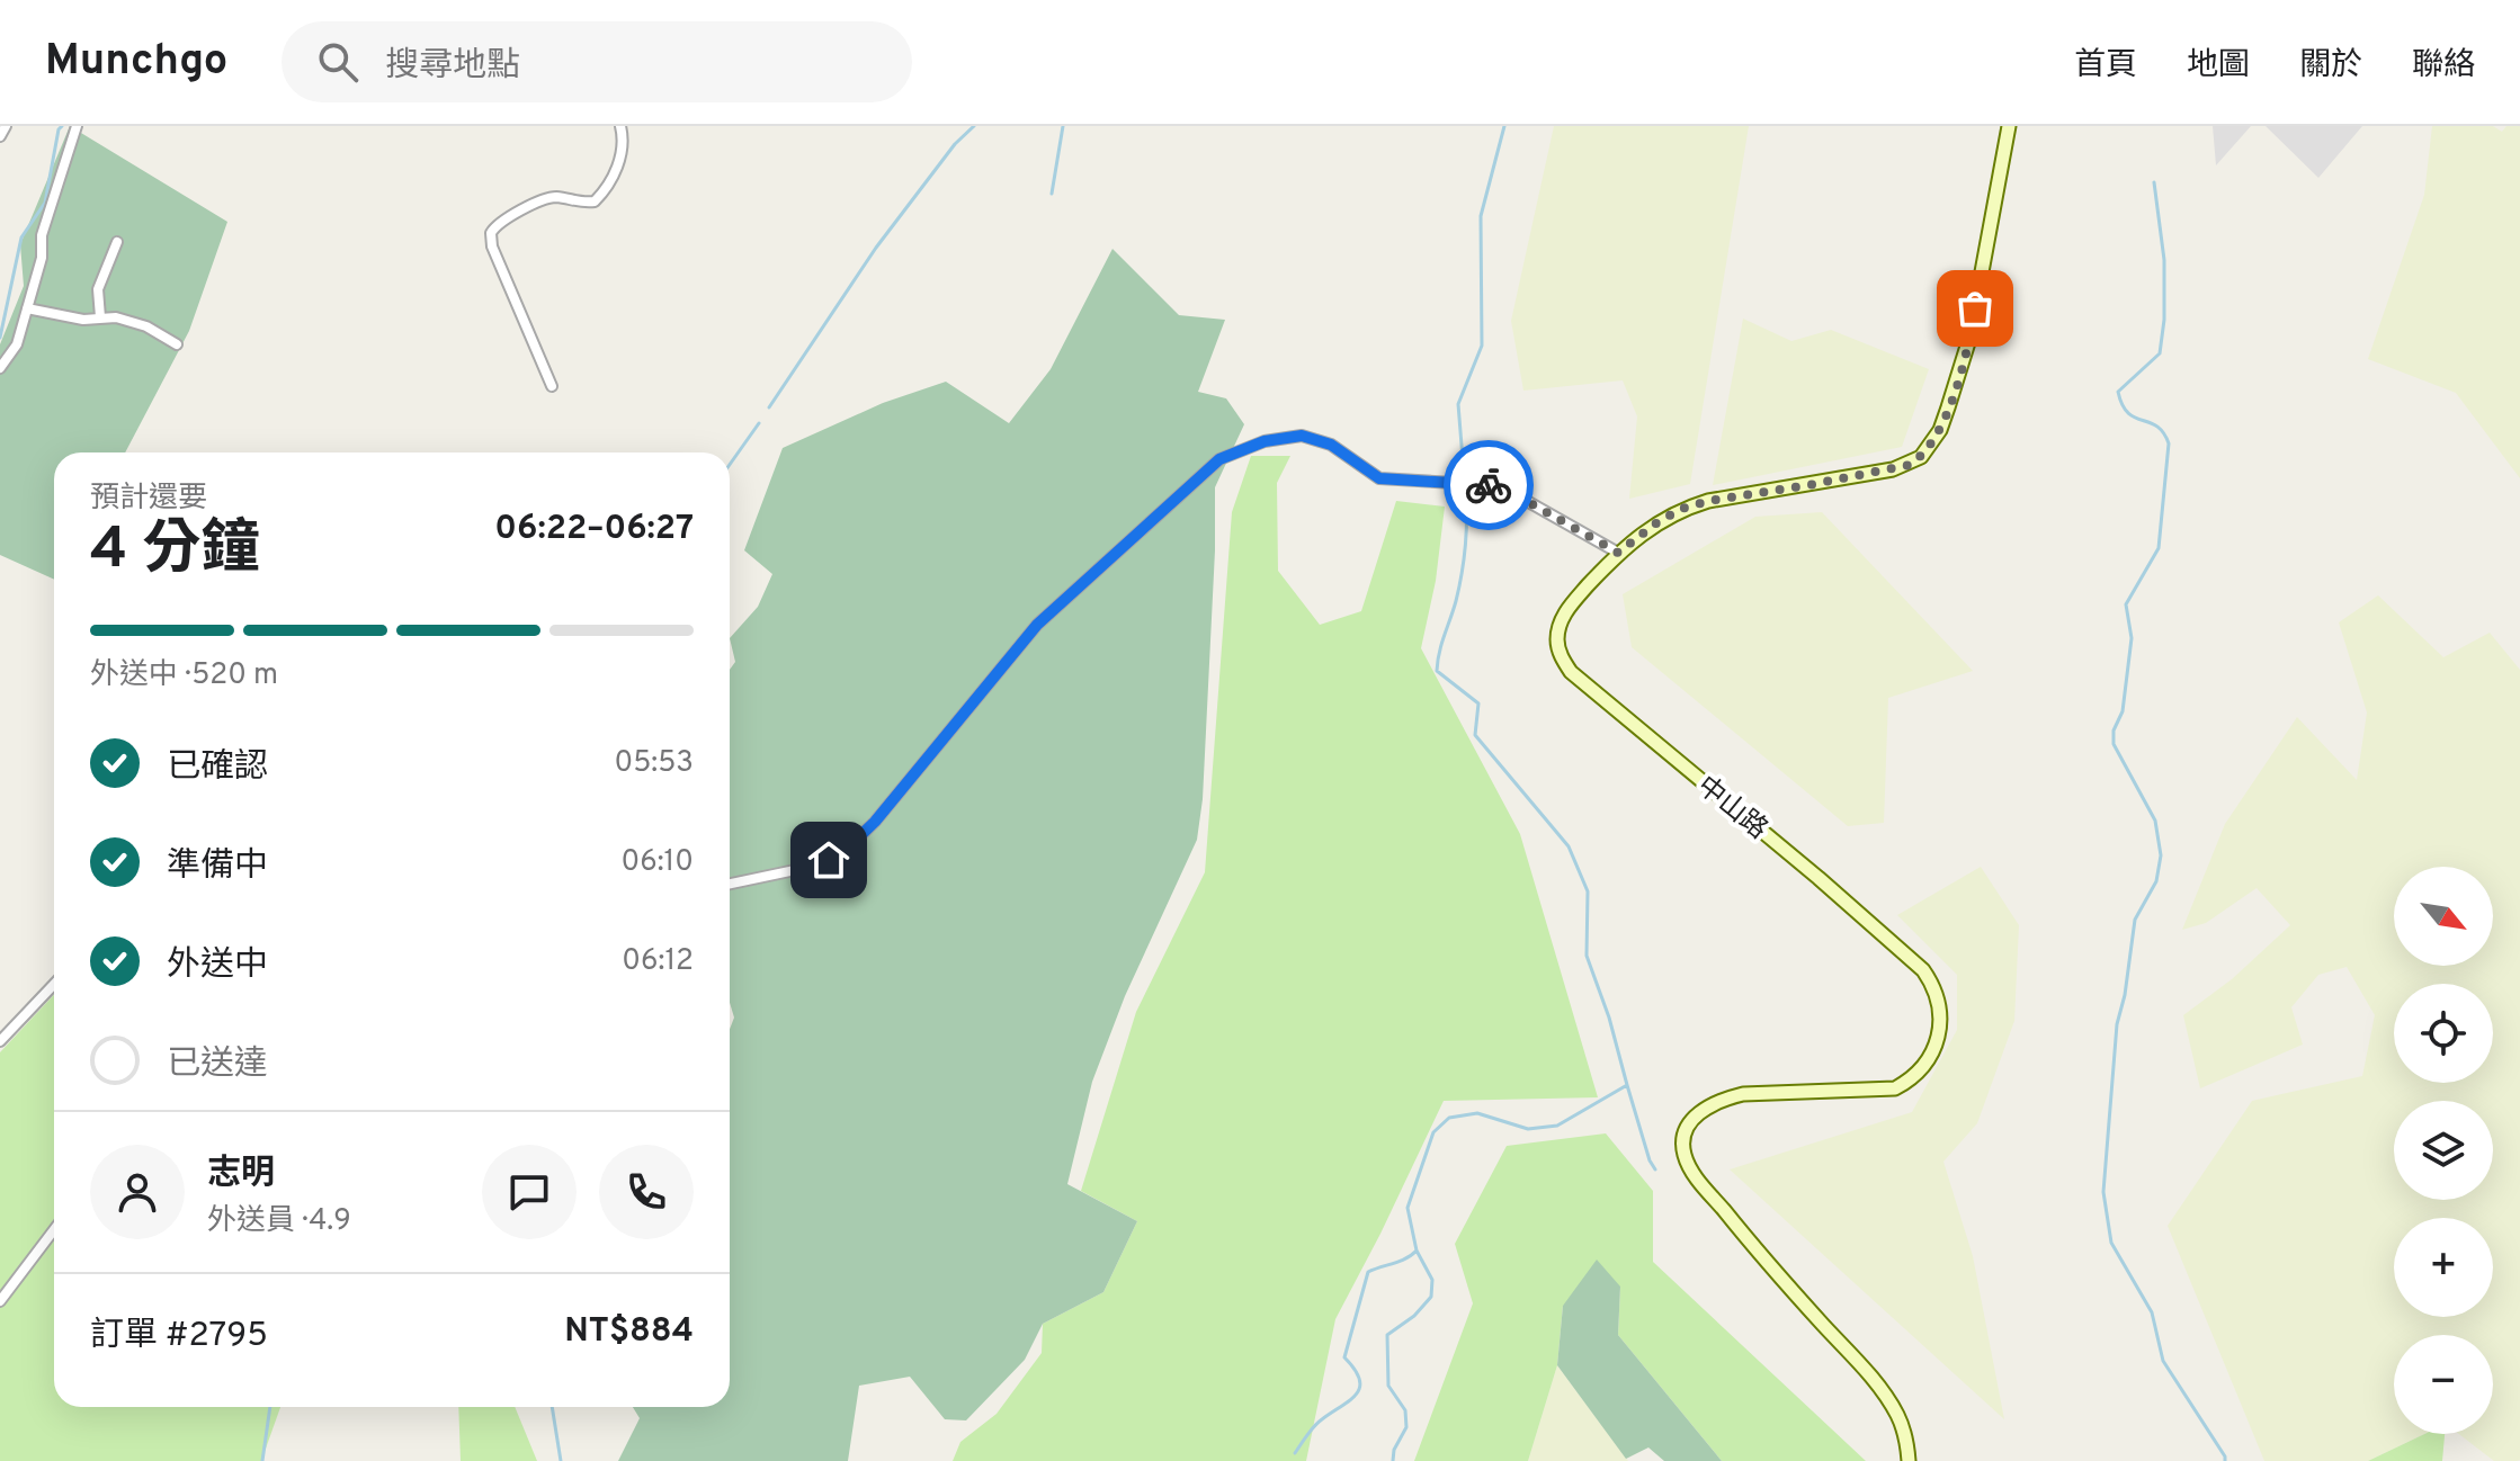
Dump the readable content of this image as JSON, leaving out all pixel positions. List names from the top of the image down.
{
  "streets": {
    "street": ["中山路"]
  },
  "north": "bottom right",
  "page": {
    "header": "Munchgo",
    "search": "搜尋地點",
    "nav": [
      "首頁",
      "地圖",
      "關於",
      "聯絡"
    ],
    "heading": ["4 分鐘", "預計還要", "06:22–06:27"],
    "panel": [
      "志明",
      "外送員 · 4.9",
      "訂單 #2795",
      "NT$884"
    ],
    "bar": "外送中 · 520 m",
    "list": [
      ["已確認", "05:53"],
      ["準備中", "06:10"],
      ["外送中", "06:12"],
      "已送達"
    ],
    "map_buttons": ["+", "−"]
  }
}
